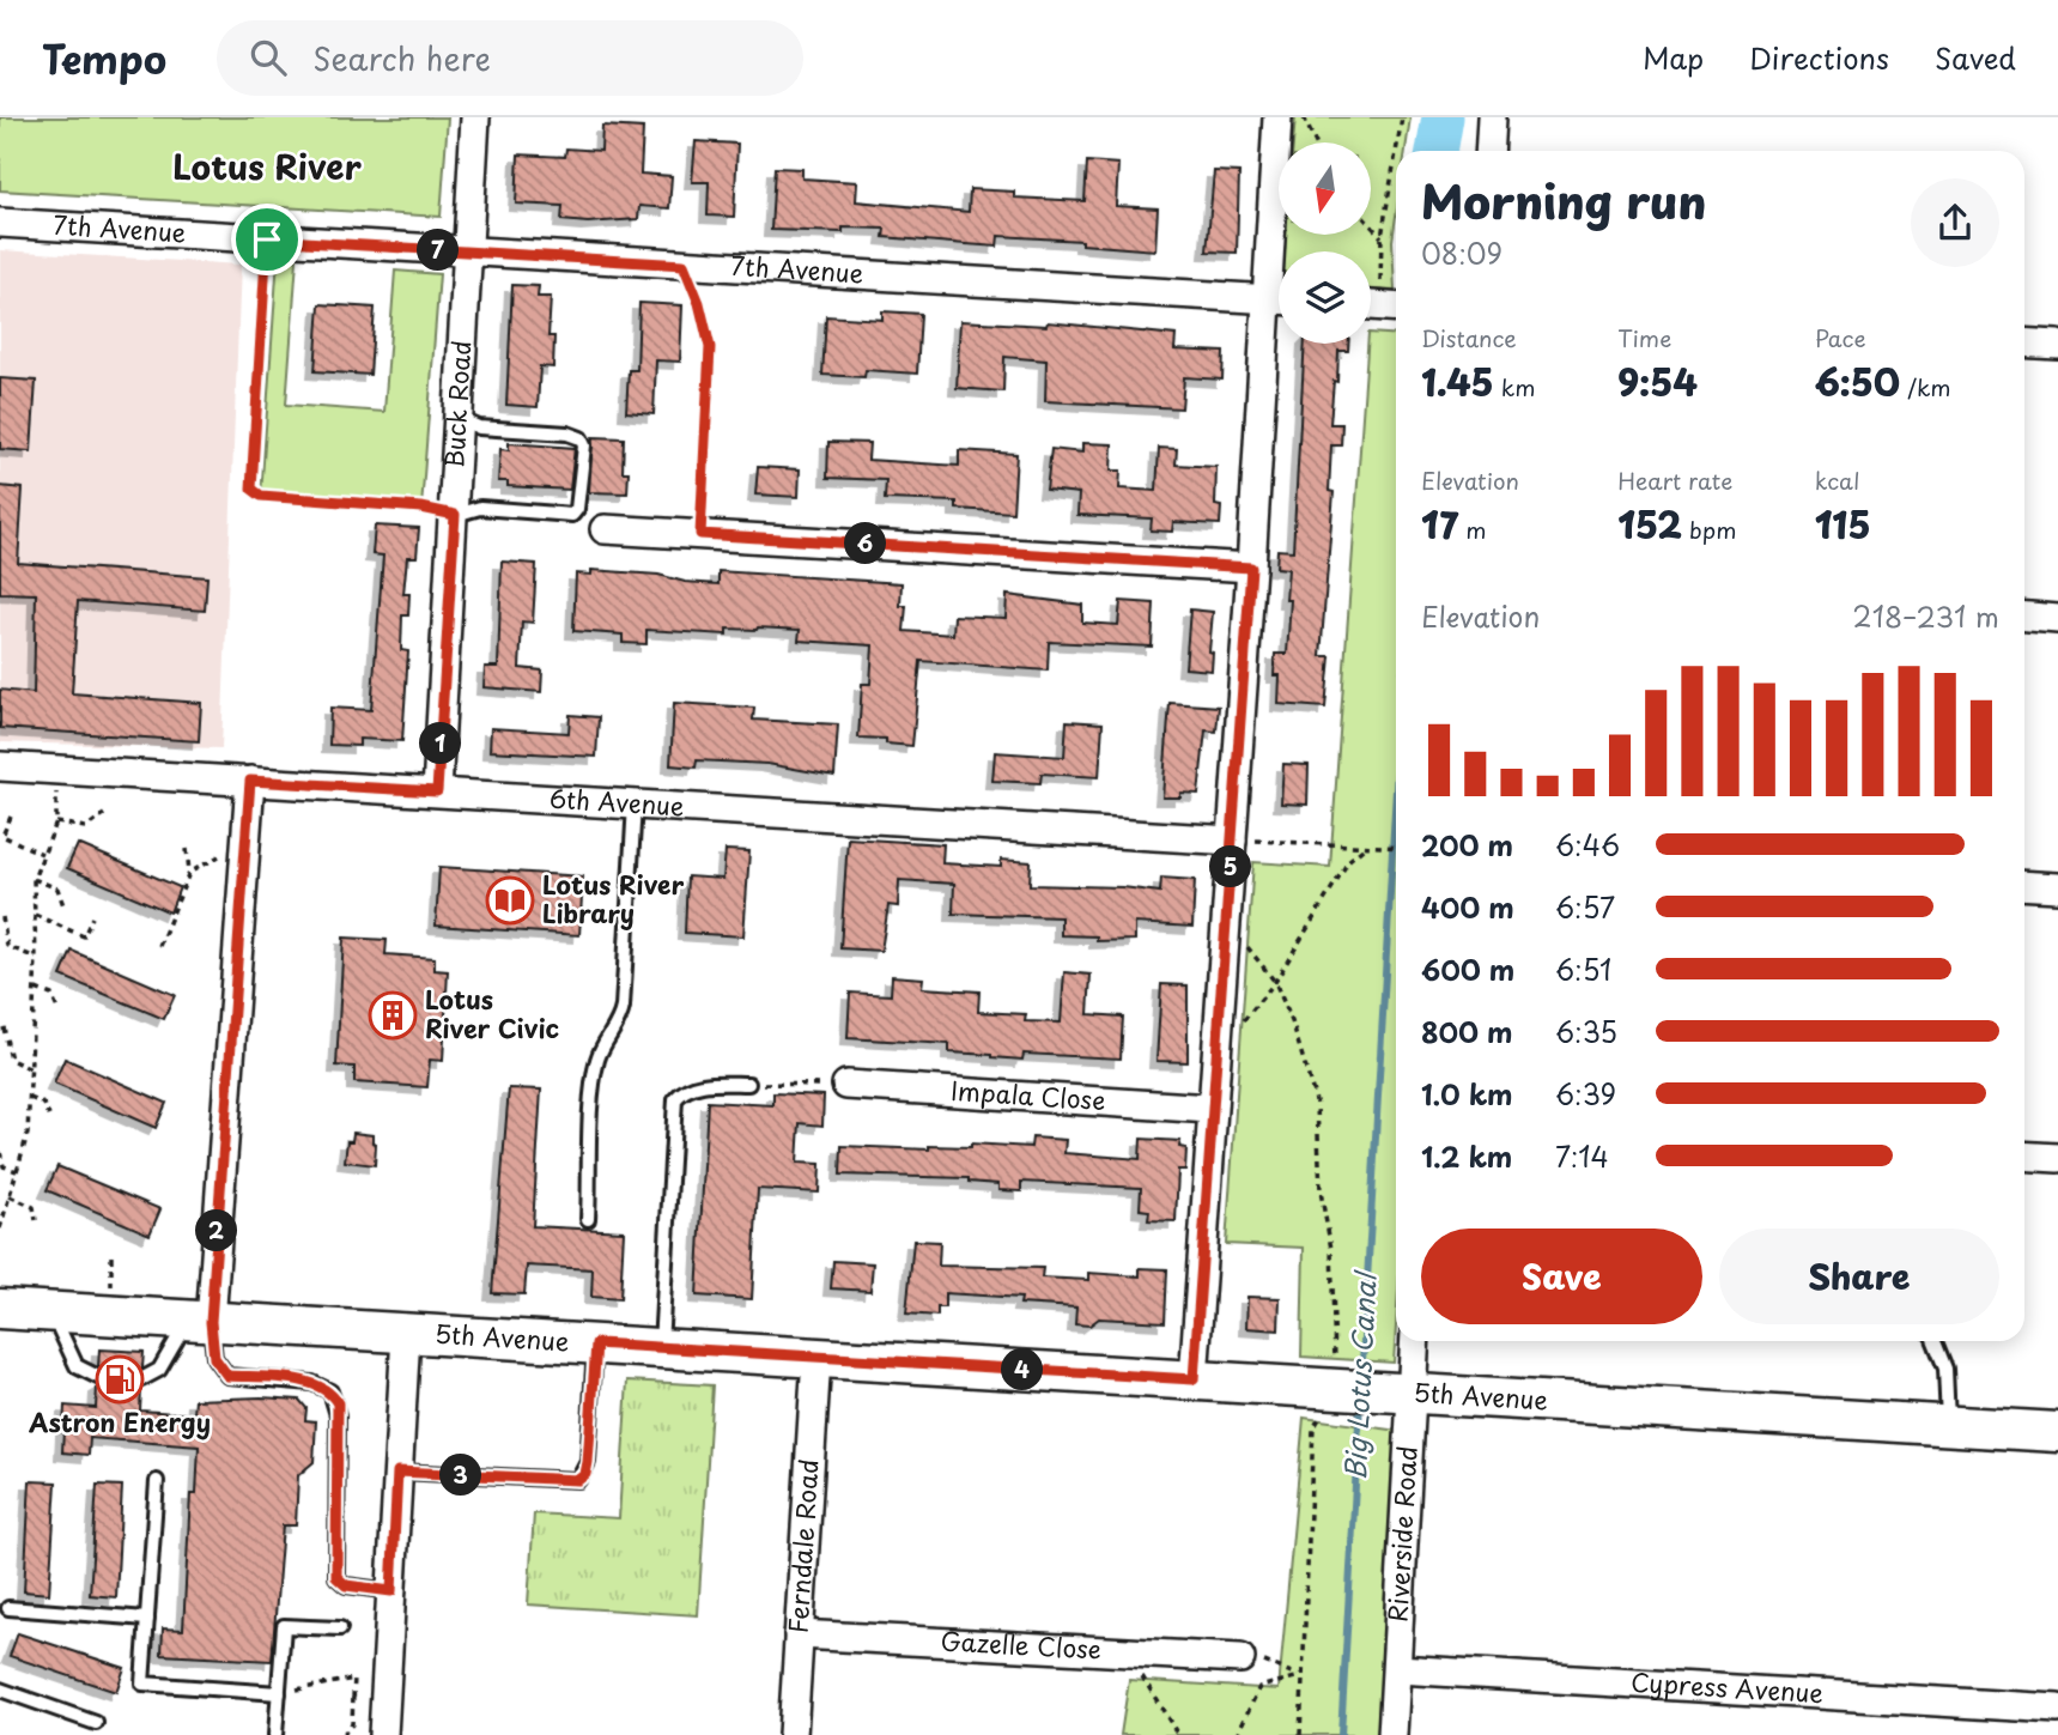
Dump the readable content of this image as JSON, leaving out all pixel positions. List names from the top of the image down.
{
  "streets": {
    "main road": ["5th Avenue"],
    "street": [
      "7th Avenue",
      "Buck Road",
      "6th Avenue",
      "Impala Close",
      "Riverside Road",
      "Ferndale Road",
      "Gazelle Close",
      "Cypress Avenue"
    ]
  },
  "crossings": [
    ["7th Avenue", "Buck Road"],
    ["Buck Road", "6th Avenue"],
    ["5th Avenue", "Riverside Road"],
    ["5th Avenue", "Ferndale Road"],
    ["Riverside Road", "Cypress Avenue"],
    ["Ferndale Road", "Gazelle Close"]
  ],
  "districts": ["Lotus River"],
  "water": ["Big Lotus Canal"],
  "places": {
    "library": ["Lotus River Library"],
    "building": ["Lotus River Civic"],
    "fuel station": ["Astron Energy"]
  },
  "north": "bottom",
  "page": {
    "header": "Tempo",
    "search": "Search here",
    "nav": ["Map", "Directions", "Saved"],
    "heading": ["Morning run", "08:09"],
    "pins": [
      "7",
      "6",
      "1",
      "5",
      "2",
      "4",
      "3"
    ],
    "stats": [
      ["Distance", "1.45 km"],
      ["Time", "9:54"],
      ["Pace", "6:50 /km"],
      ["Elevation", "17 m"],
      ["Heart rate", "152 bpm"],
      ["kcal", "115"]
    ],
    "chart": ["Elevation", "218–231 m"],
    "list": [
      {
        "name": "200 m",
        "note": "6:46"
      },
      {
        "name": "400 m",
        "note": "6:57"
      },
      {
        "name": "600 m",
        "note": "6:51"
      },
      {
        "name": "800 m",
        "note": "6:35"
      },
      {
        "name": "1.0 km",
        "note": "6:39"
      },
      {
        "name": "1.2 km",
        "note": "7:14"
      }
    ],
    "buttons": ["Save", "Share"]
  }
}
